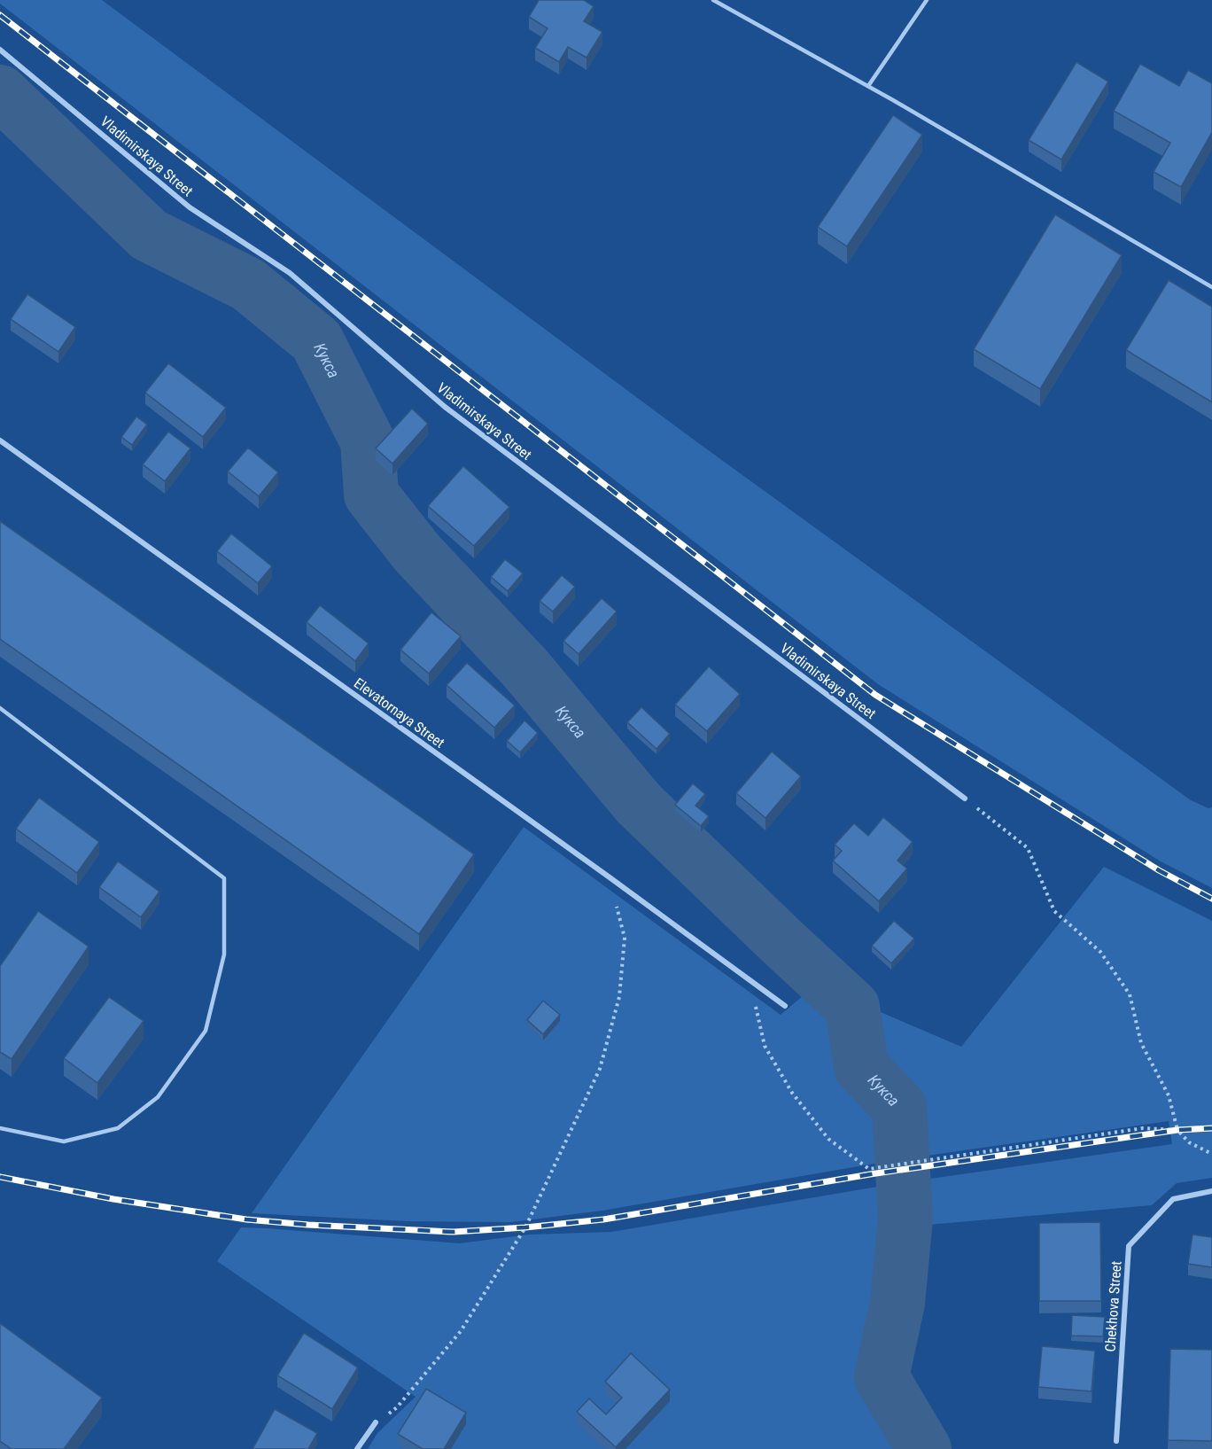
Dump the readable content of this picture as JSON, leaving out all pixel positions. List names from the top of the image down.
{
  "streets": {
    "street": ["Vladimirskaya Street", "Elevatornaya Street", "Chekhova Street"]
  },
  "water": ["Кукса"]
}
